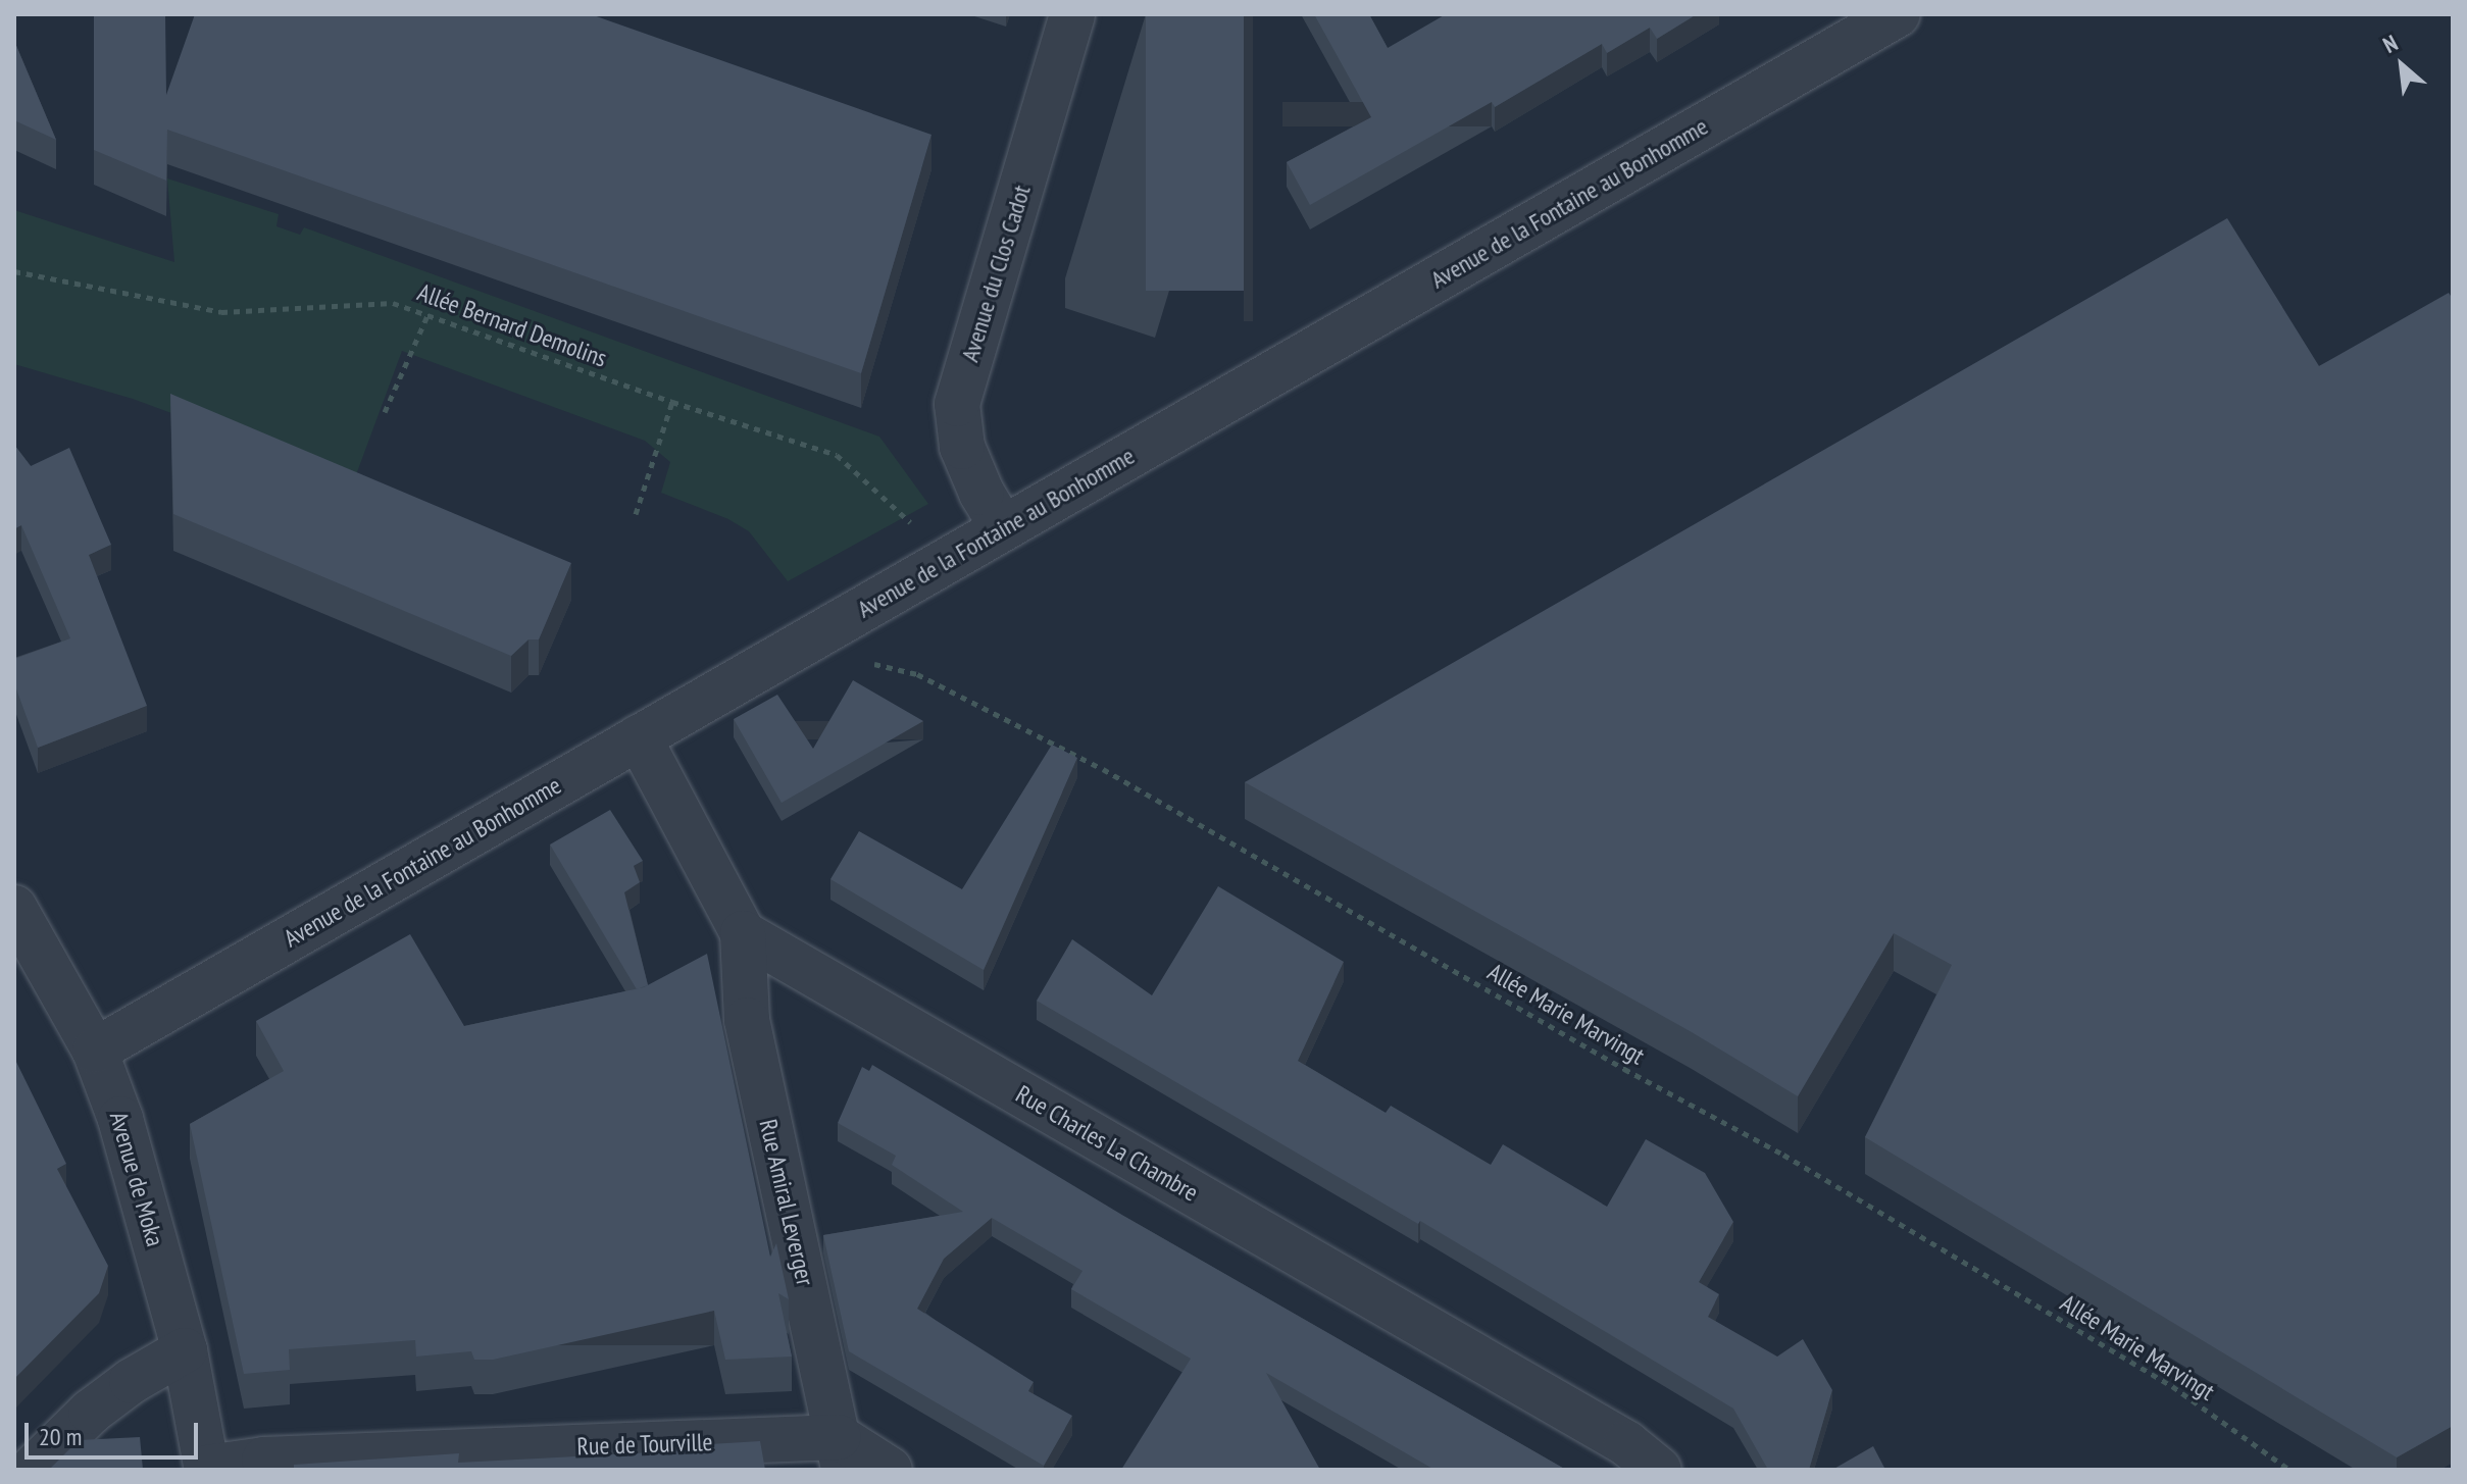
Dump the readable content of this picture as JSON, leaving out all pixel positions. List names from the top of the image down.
{
  "streets": {
    "street": [
      "Avenue de la Fontaine au Bonhomme",
      "Avenue du Clos Cadot",
      "Rue Charles La Chambre",
      "Avenue de Moka",
      "Rue Amiral Leverger",
      "Rue de Tourville"
    ],
    "path": ["Allée Bernard Demolins", "Allée Marie Marvingt"]
  },
  "crossings": [
    ["Avenue de la Fontaine au Bonhomme", "Avenue du Clos Cadot"],
    ["Avenue de la Fontaine au Bonhomme", "Allée Bernard Demolins"],
    ["Avenue de la Fontaine au Bonhomme", "Allée Marie Marvingt"],
    ["Avenue de la Fontaine au Bonhomme", "Avenue de Moka"],
    ["Rue Charles La Chambre", "Rue Amiral Leverger"],
    ["Avenue de Moka", "Rue de Tourville"],
    ["Rue Amiral Leverger", "Rue de Tourville"]
  ],
  "scale_bar": "20 m",
  "north": "top left"
}
